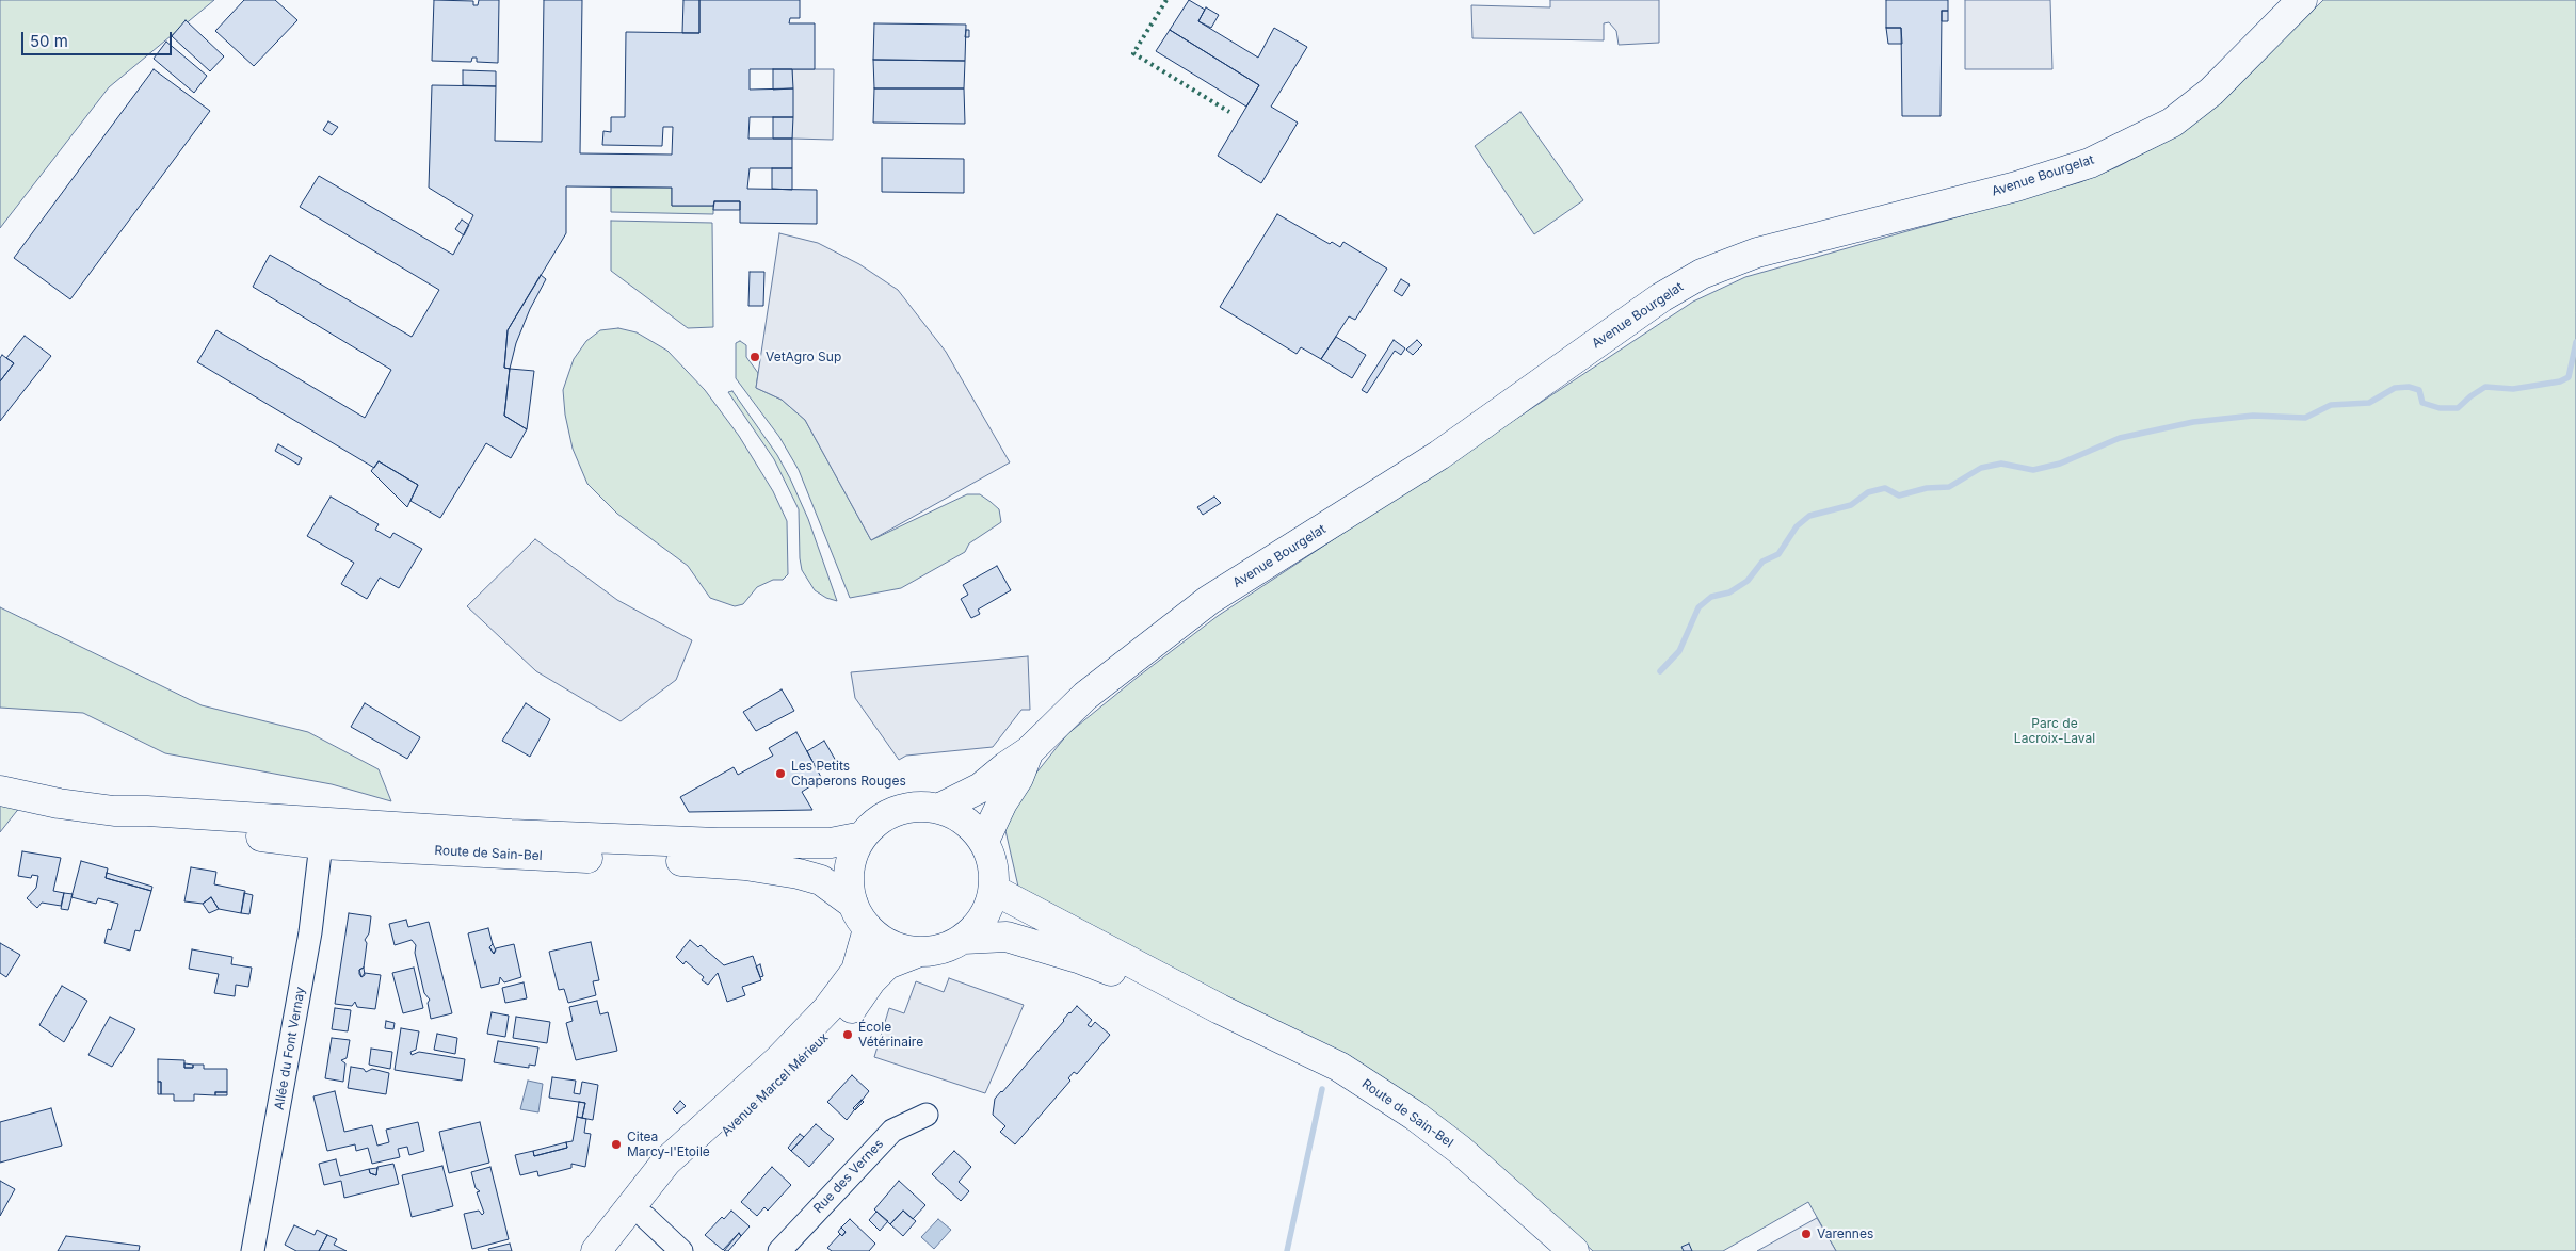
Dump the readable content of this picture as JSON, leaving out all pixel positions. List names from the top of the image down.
{
  "streets": {
    "main road": ["Avenue Bourgelat", "Route de Sain-Bel", "Avenue Marcel Mérieux"],
    "street": ["Allée du Font Vernay", "Rue des Vernes"]
  },
  "crossings": [
    ["Avenue Bourgelat", "Route de Sain-Bel"],
    ["Avenue Bourgelat", "Avenue Marcel Mérieux"],
    ["Route de Sain-Bel", "Allée du Font Vernay"],
    ["Route de Sain-Bel", "Avenue Marcel Mérieux"]
  ],
  "parks": ["Parc de Lacroix-Laval"],
  "places": [
    "VetAgro Sup",
    "Les Petits Chaperons Rouges",
    "École Vétérinaire",
    "Citea Marcy-l'Etoile",
    "Varennes"
  ],
  "scale_bar": "50 m"
}
